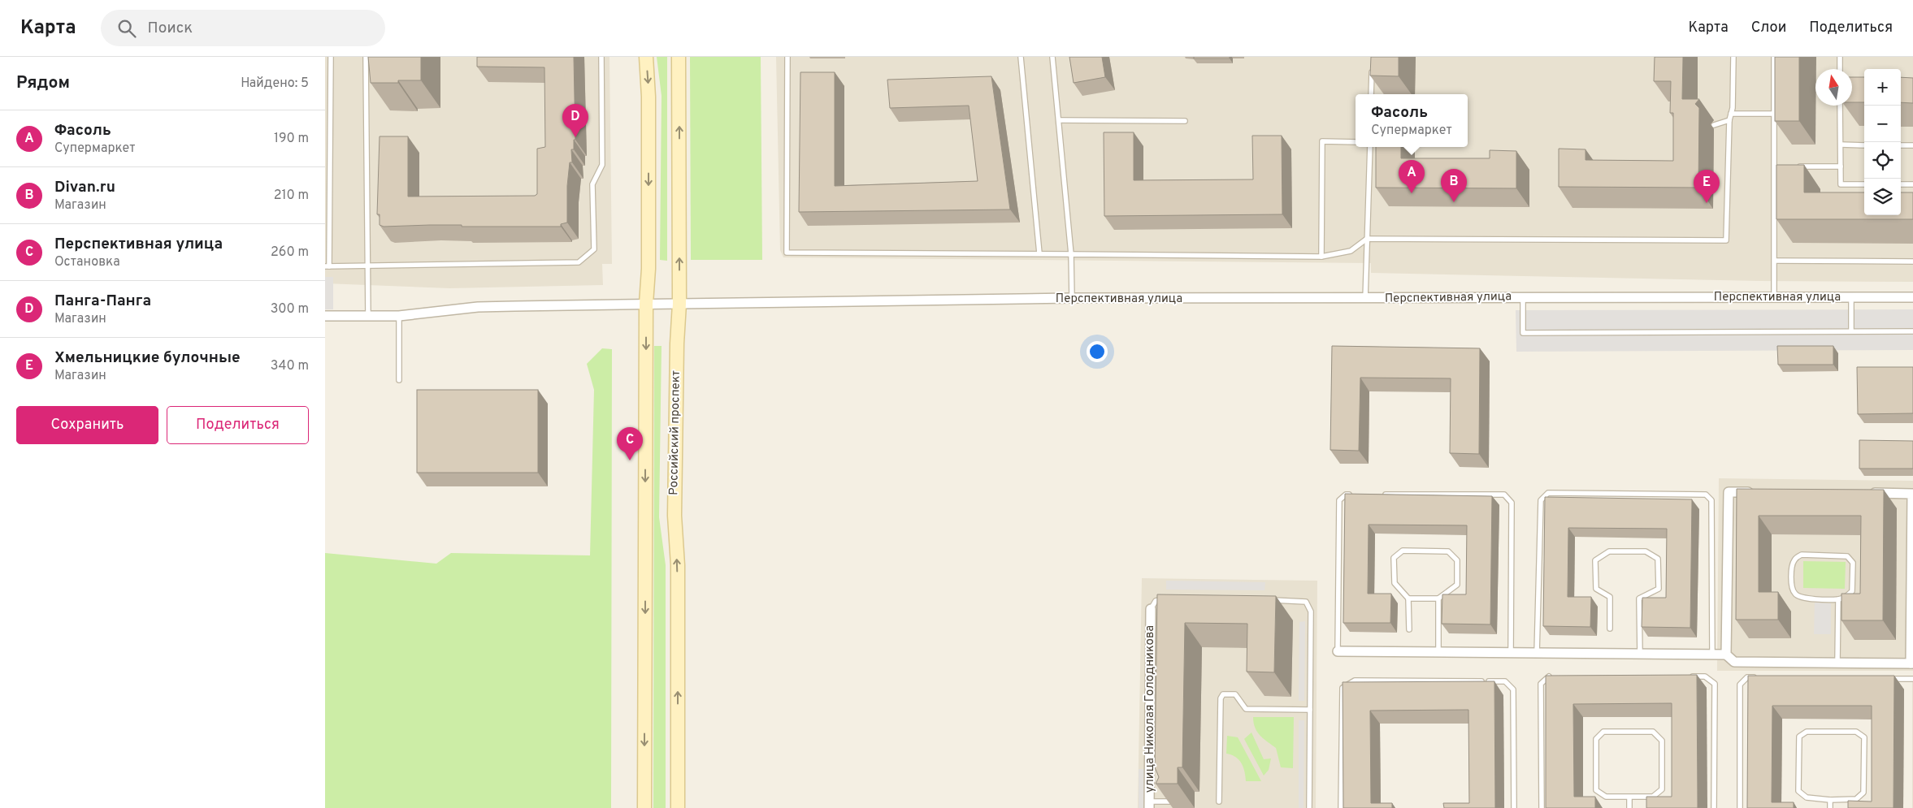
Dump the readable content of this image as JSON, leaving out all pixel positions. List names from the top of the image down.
{
  "streets": {
    "main road": ["Российский проспект"],
    "street": ["Перспективная улица", "улица Николая Голодникова"]
  },
  "crossings": [
    ["Перспективная улица", "Российский проспект"]
  ],
  "north": "top",
  "page": {
    "header": "Карта",
    "search": "Поиск",
    "nav": ["Карта", "Слои", "Поделиться"],
    "heading": ["Рядом", "Найдено: 5"],
    "map_buttons": ["+", "−"],
    "popup": ["Фасоль", "Супермаркет"],
    "pins": [
      "D",
      "A",
      "B",
      "E",
      "C"
    ],
    "list": [
      {
        "mark": "A",
        "name": "Фасоль",
        "note": "Супермаркет",
        "value": "190 m"
      },
      {
        "mark": "B",
        "name": "Divan.ru",
        "note": "Магазин",
        "value": "210 m"
      },
      {
        "mark": "C",
        "name": "Перспективная улица",
        "note": "Остановка",
        "value": "260 m"
      },
      {
        "mark": "D",
        "name": "Панга-Панга",
        "note": "Магазин",
        "value": "300 m"
      },
      {
        "mark": "E",
        "name": "Хмельницкие булочные",
        "note": "Магазин",
        "value": "340 m"
      }
    ],
    "buttons": ["Сохранить", "Поделиться"]
  }
}
